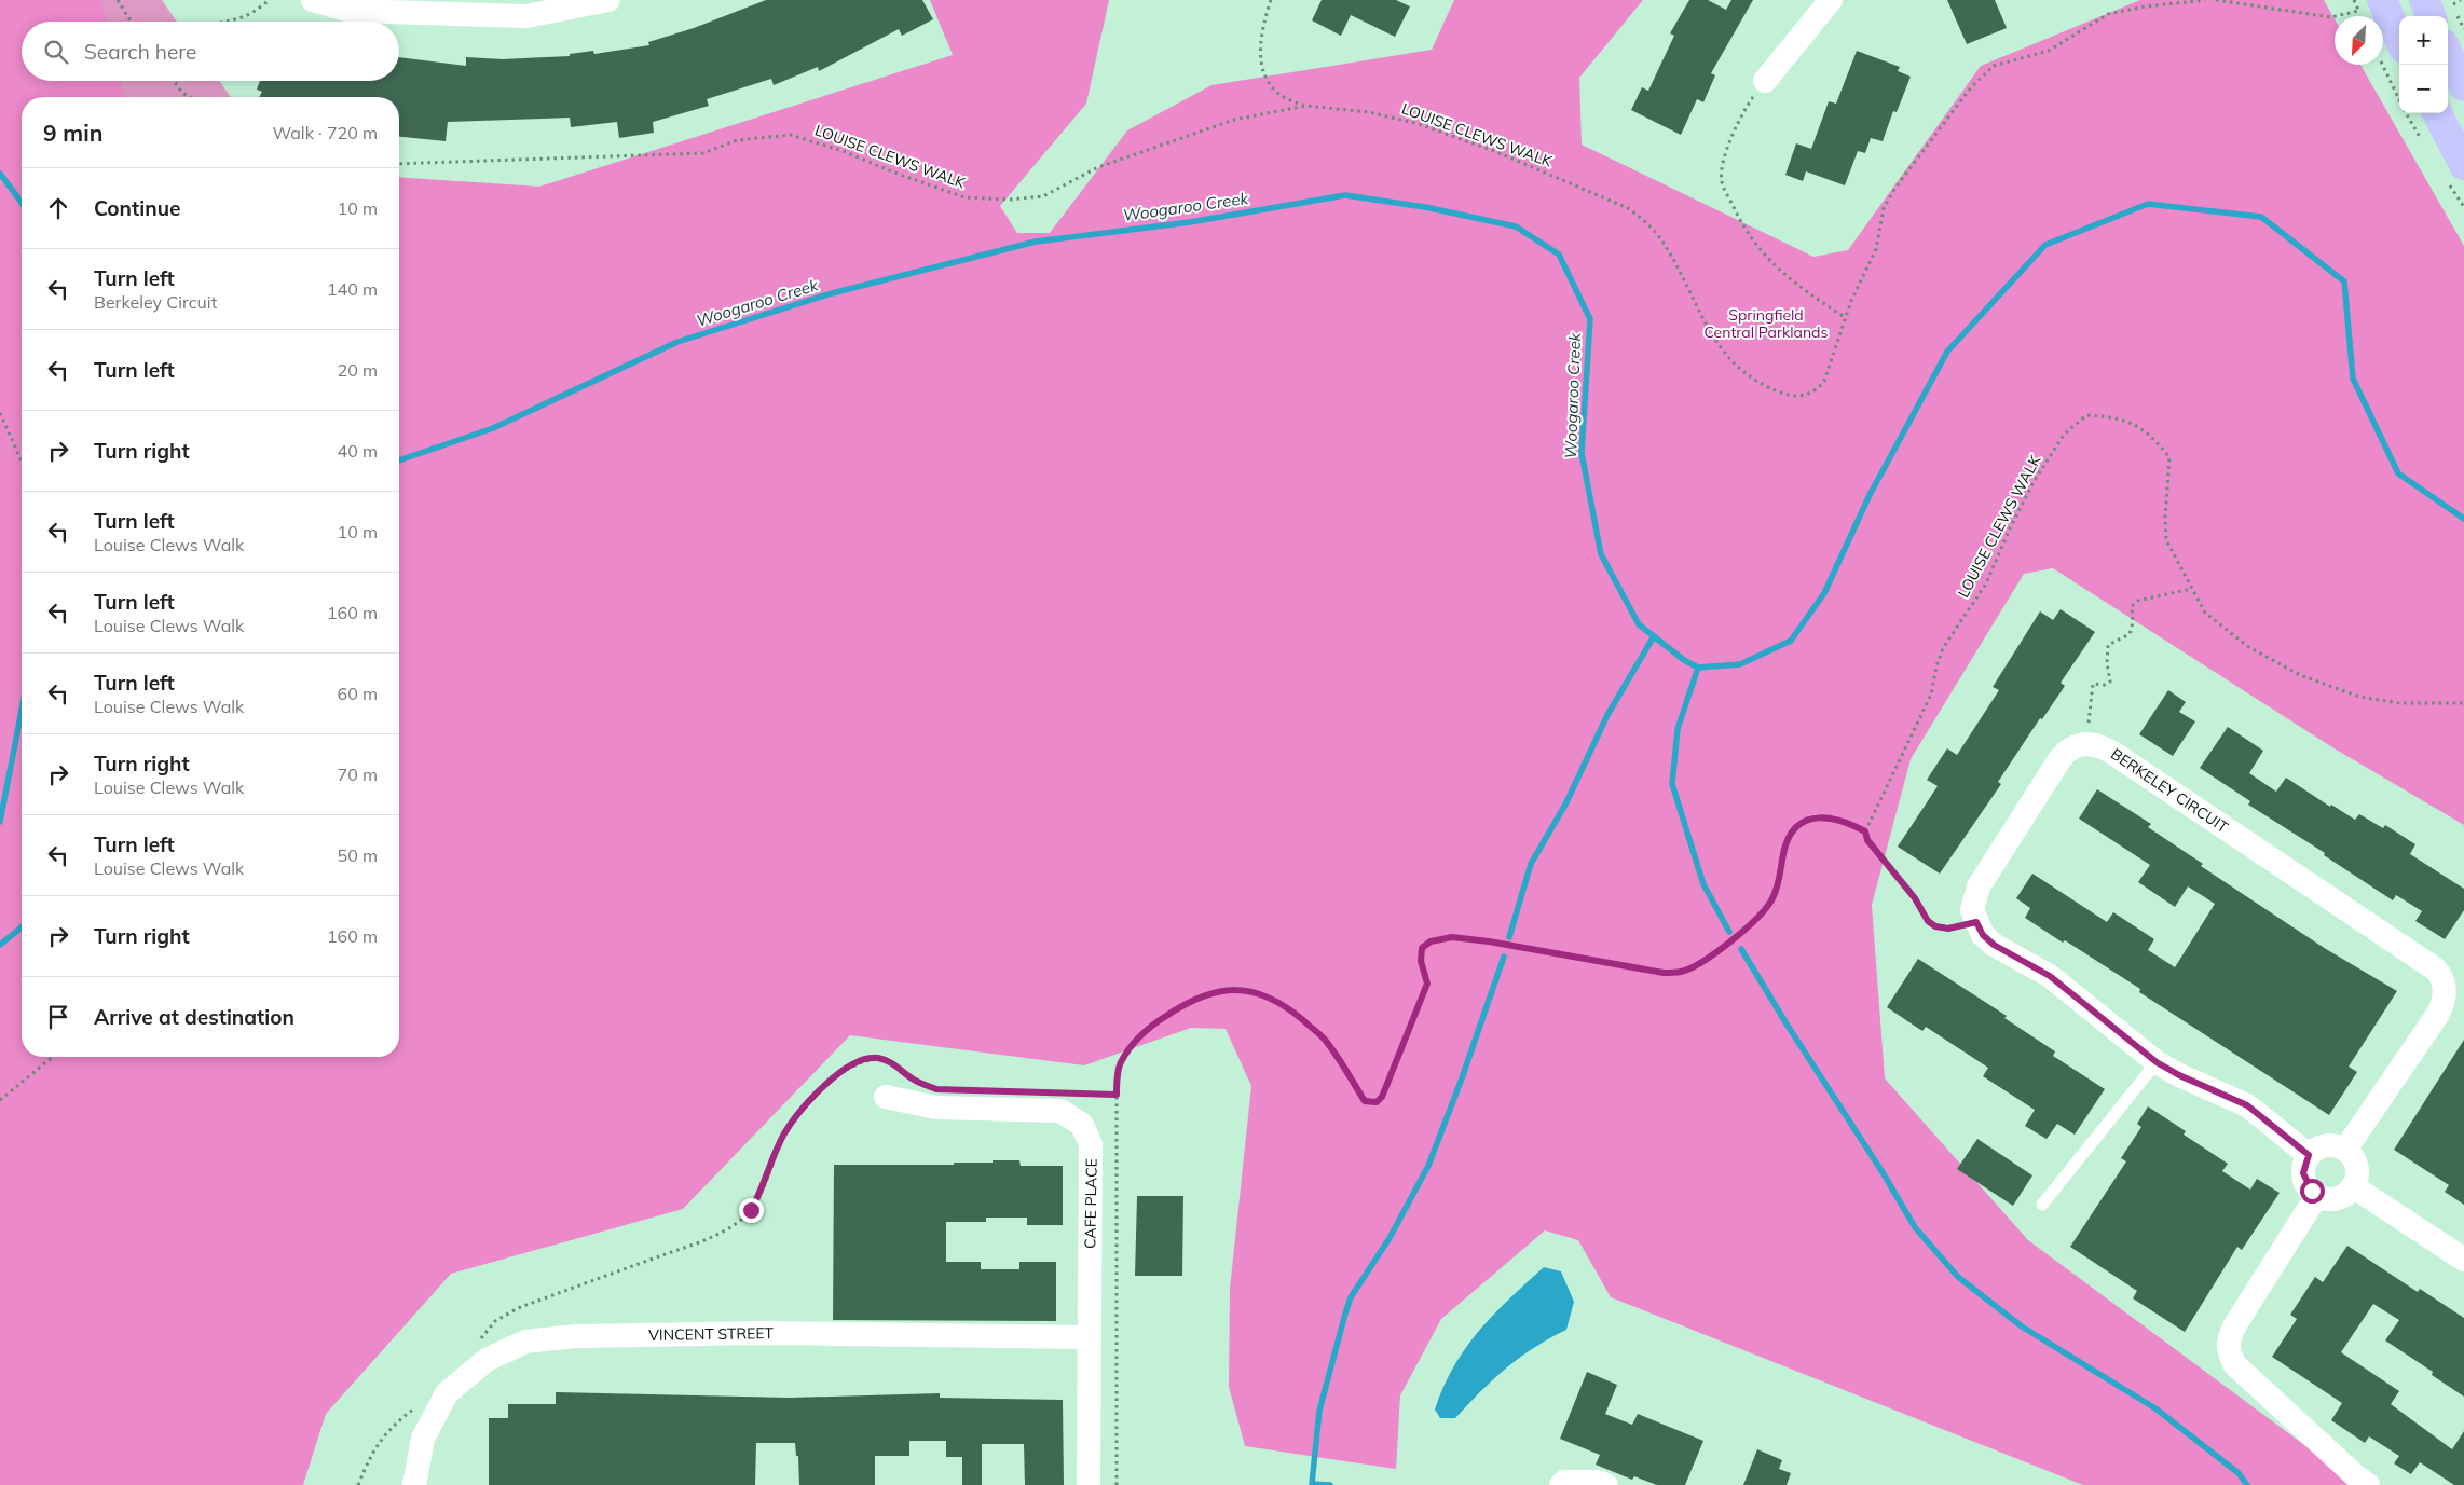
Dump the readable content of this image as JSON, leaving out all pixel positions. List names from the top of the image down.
{
  "streets": {
    "street": ["BERKELEY CIRCUIT", "CAFE PLACE", "VINCENT STREET"],
    "path": ["LOUISE CLEWS WALK"]
  },
  "crossings": [
    ["CAFE PLACE", "VINCENT STREET"]
  ],
  "water": ["Woogaroo Creek"],
  "parks": ["Springfield Central Parklands"],
  "north": "bottom left",
  "page": {
    "map_buttons": ["+", "−"],
    "search": "Search here",
    "heading": ["9 min", "Walk · 720 m"],
    "list": [
      ["Continue", "10 m"],
      ["Turn left", "Berkeley Circuit", "140 m"],
      ["Turn left", "20 m"],
      ["Turn right", "40 m"],
      ["Turn left", "Louise Clews Walk", "10 m"],
      ["Turn left", "Louise Clews Walk", "160 m"],
      ["Turn left", "Louise Clews Walk", "60 m"],
      ["Turn right", "Louise Clews Walk", "70 m"],
      ["Turn left", "Louise Clews Walk", "50 m"],
      ["Turn right", "160 m"],
      "Arrive at destination"
    ]
  }
}
